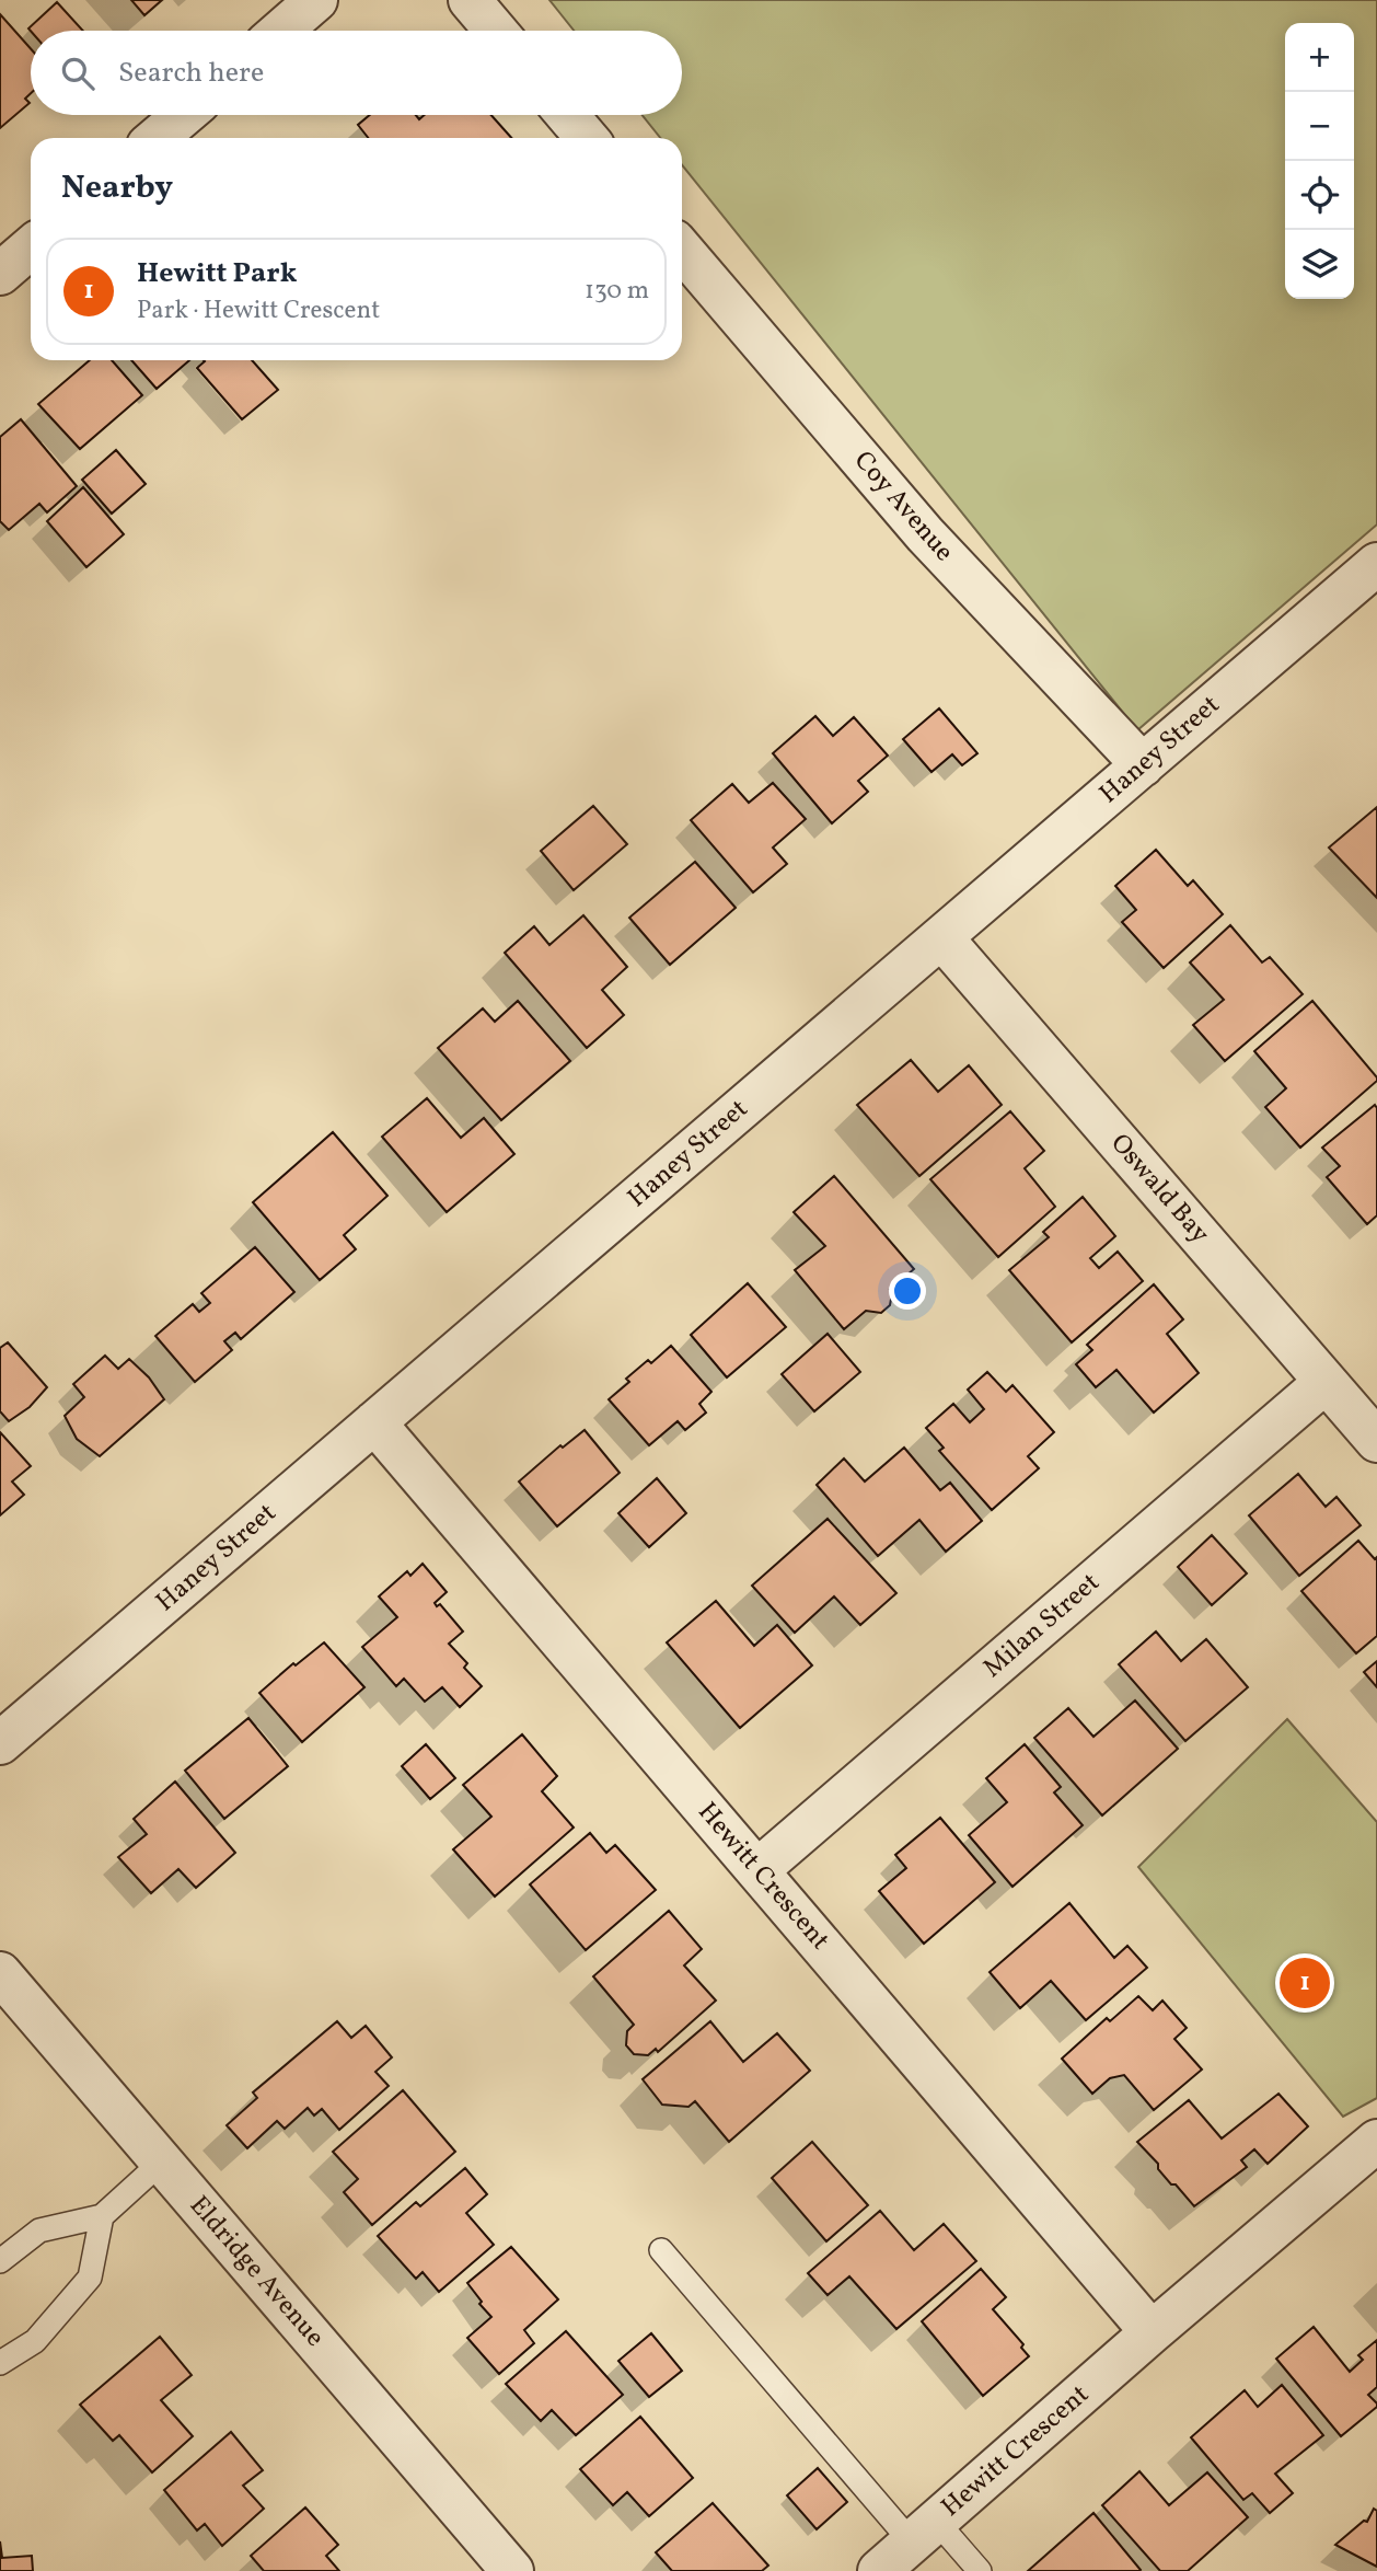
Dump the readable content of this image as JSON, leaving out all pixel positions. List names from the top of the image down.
{
  "streets": {
    "street": [
      "Coy Avenue",
      "Haney Street",
      "Oswald Bay",
      "Milan Street",
      "Hewitt Crescent",
      "Eldridge Avenue"
    ]
  },
  "crossings": [
    ["Coy Avenue", "Haney Street"],
    ["Haney Street", "Oswald Bay"],
    ["Haney Street", "Hewitt Crescent"],
    ["Oswald Bay", "Milan Street"],
    ["Milan Street", "Hewitt Crescent"]
  ],
  "page": {
    "map_buttons": ["+", "−"],
    "search": "Search here",
    "heading": "Nearby",
    "list": [
      {
        "mark": "1",
        "name": "Hewitt Park",
        "note": "Park · Hewitt Crescent",
        "value": "130 m"
      }
    ],
    "pins": "1"
  }
}
